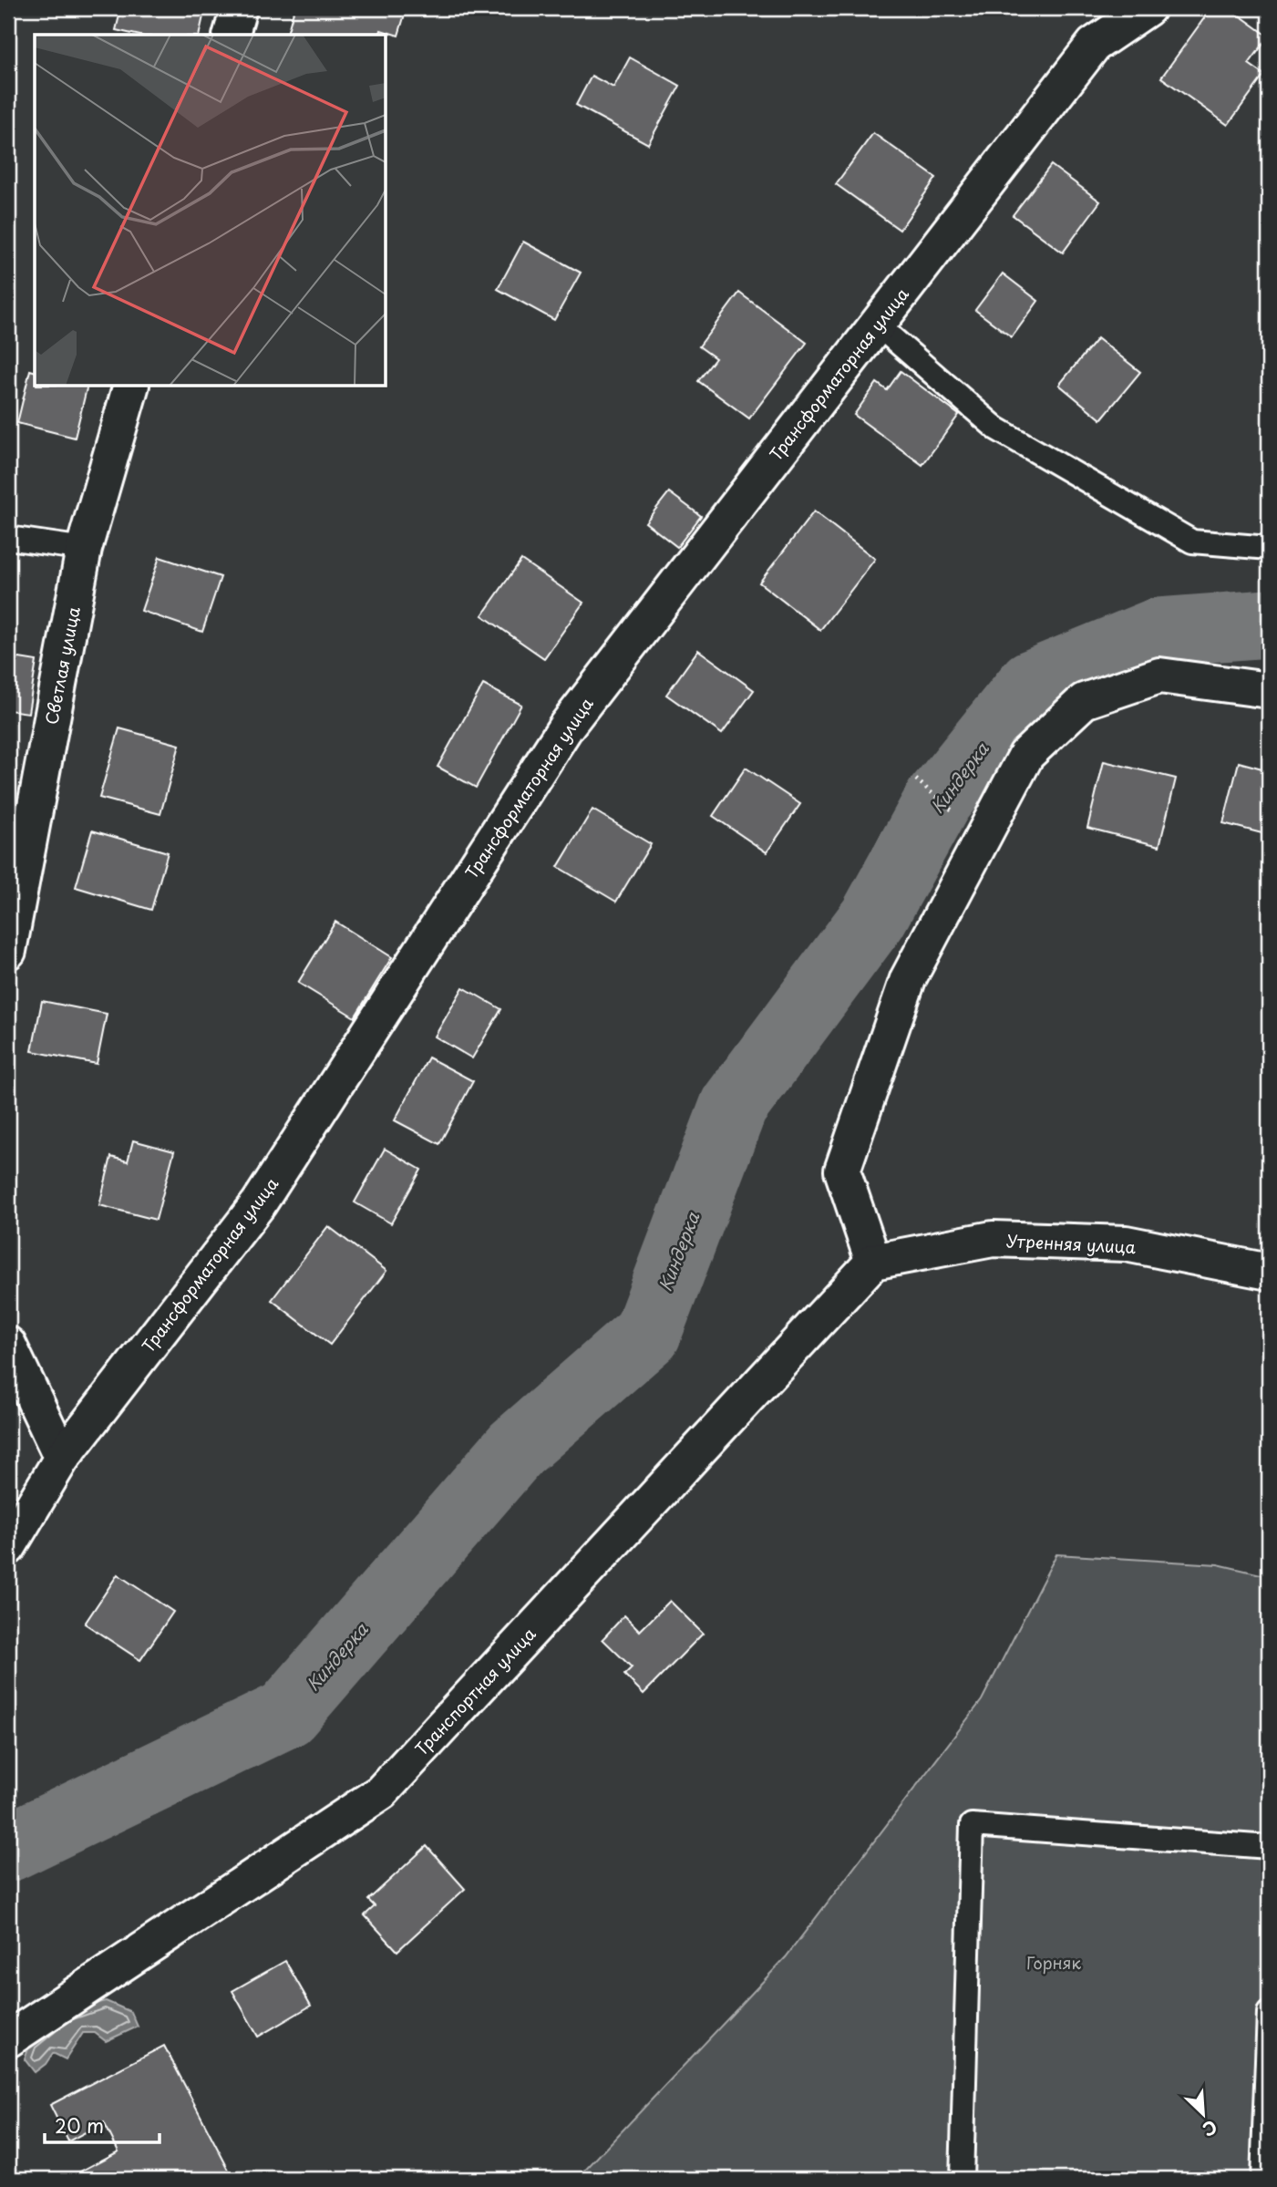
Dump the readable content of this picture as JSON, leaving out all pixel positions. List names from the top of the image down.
{
  "streets": {
    "street": [
      "Трансформаторная улица",
      "Светлая улица",
      "Утренняя улица",
      "Транспортная улица"
    ]
  },
  "crossings": [
    ["Утренняя улица", "Транспортная улица"]
  ],
  "water": ["Киндерка"],
  "parks": ["Горняк"],
  "scale_bar": "20 m",
  "north": "bottom right"
}
